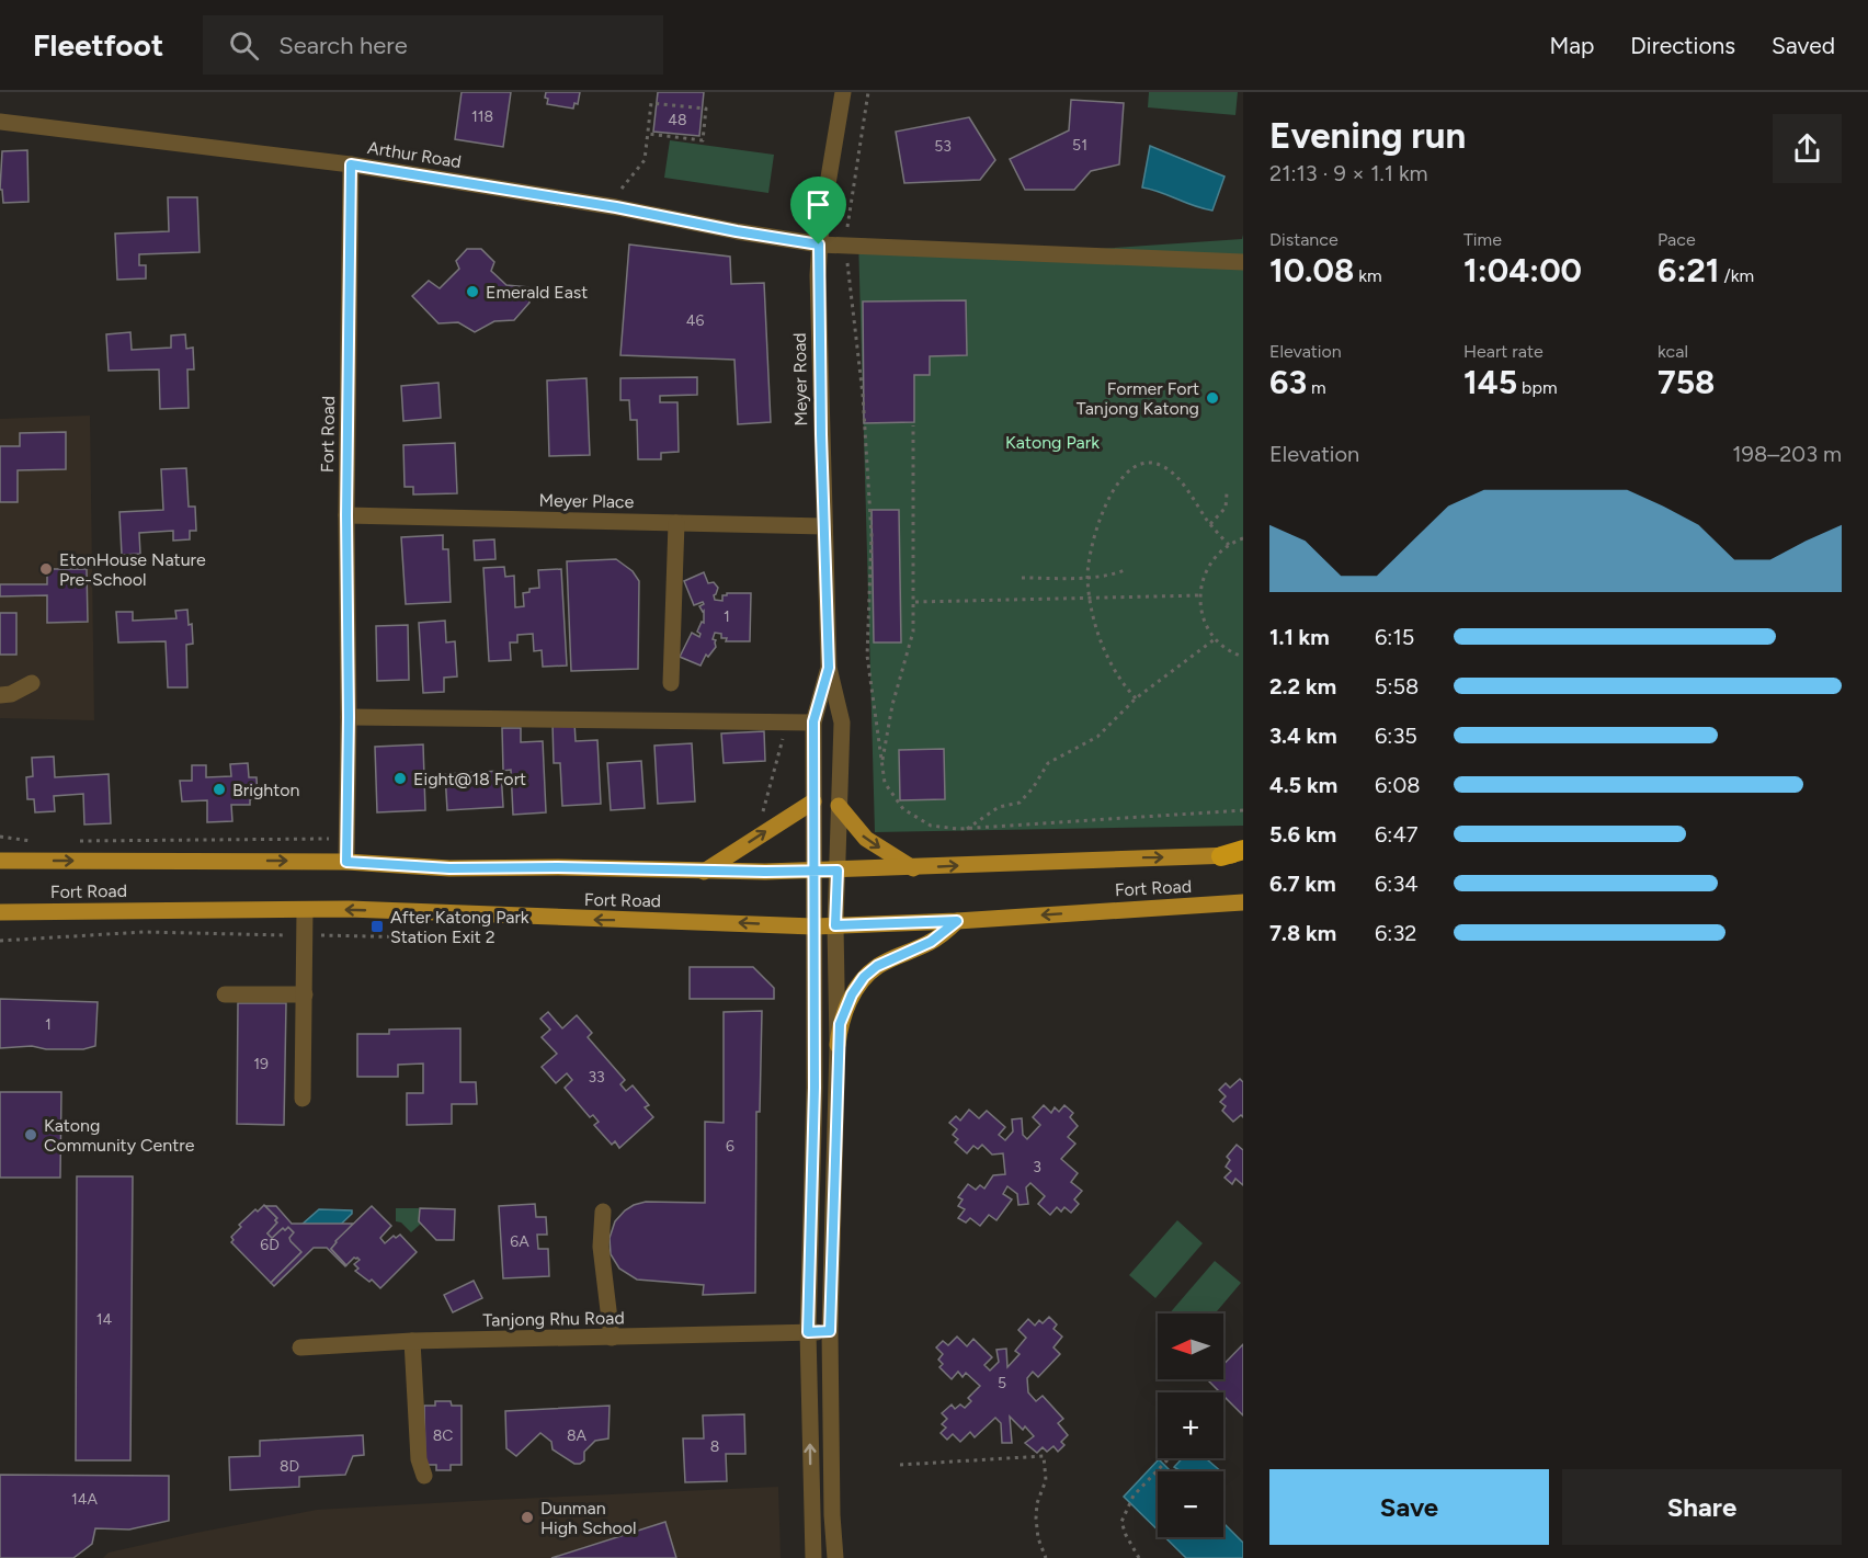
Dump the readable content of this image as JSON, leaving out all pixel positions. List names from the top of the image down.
{
  "streets": {
    "main road": ["Fort Road"],
    "street": [
      "Arthur Road",
      "Meyer Road",
      "Meyer Place",
      "Tanjong Rhu Road"
    ]
  },
  "crossings": [
    ["Arthur Road", "Meyer Road"],
    ["Arthur Road", "Fort Road"],
    ["Meyer Road", "Fort Road"],
    ["Meyer Road", "Meyer Place"],
    ["Fort Road", "Meyer Place"]
  ],
  "parks": ["Katong Park"],
  "places": {
    "other": [
      "Emerald East",
      "Former Fort Tanjong Katong",
      "EtonHouse Nature Pre-School",
      "Eight@18 Fort",
      "Brighton",
      "Katong Community Centre",
      "Dunman High School"
    ],
    "transit": ["After Katong Park Station Exit 2"]
  },
  "house_numbers": [
    "118",
    "48",
    "51",
    "53",
    "46",
    "1",
    "1",
    "19",
    "33",
    "6",
    "3",
    "6A",
    "6D",
    "14",
    "5",
    "8C",
    "8A",
    "8",
    "8D",
    "14A"
  ],
  "north": "left",
  "page": {
    "header": "Fleetfoot",
    "search": "Search here",
    "nav": ["Map", "Directions", "Saved"],
    "heading": ["Evening run", "21:13 · 9 × 1.1 km"],
    "stats": [
      ["Distance", "10.08 km"],
      ["Time", "1:04:00"],
      ["Pace", "6:21 /km"],
      ["Elevation", "63 m"],
      ["Heart rate", "145 bpm"],
      ["kcal", "758"]
    ],
    "chart": ["Elevation", "198–203 m"],
    "list": [
      {
        "name": "1.1 km",
        "note": "6:15"
      },
      {
        "name": "2.2 km",
        "note": "5:58"
      },
      {
        "name": "3.4 km",
        "note": "6:35"
      },
      {
        "name": "4.5 km",
        "note": "6:08"
      },
      {
        "name": "5.6 km",
        "note": "6:47"
      },
      {
        "name": "6.7 km",
        "note": "6:34"
      },
      {
        "name": "7.8 km",
        "note": "6:32"
      }
    ],
    "map_buttons": ["+", "−"],
    "buttons": ["Save", "Share"]
  }
}
